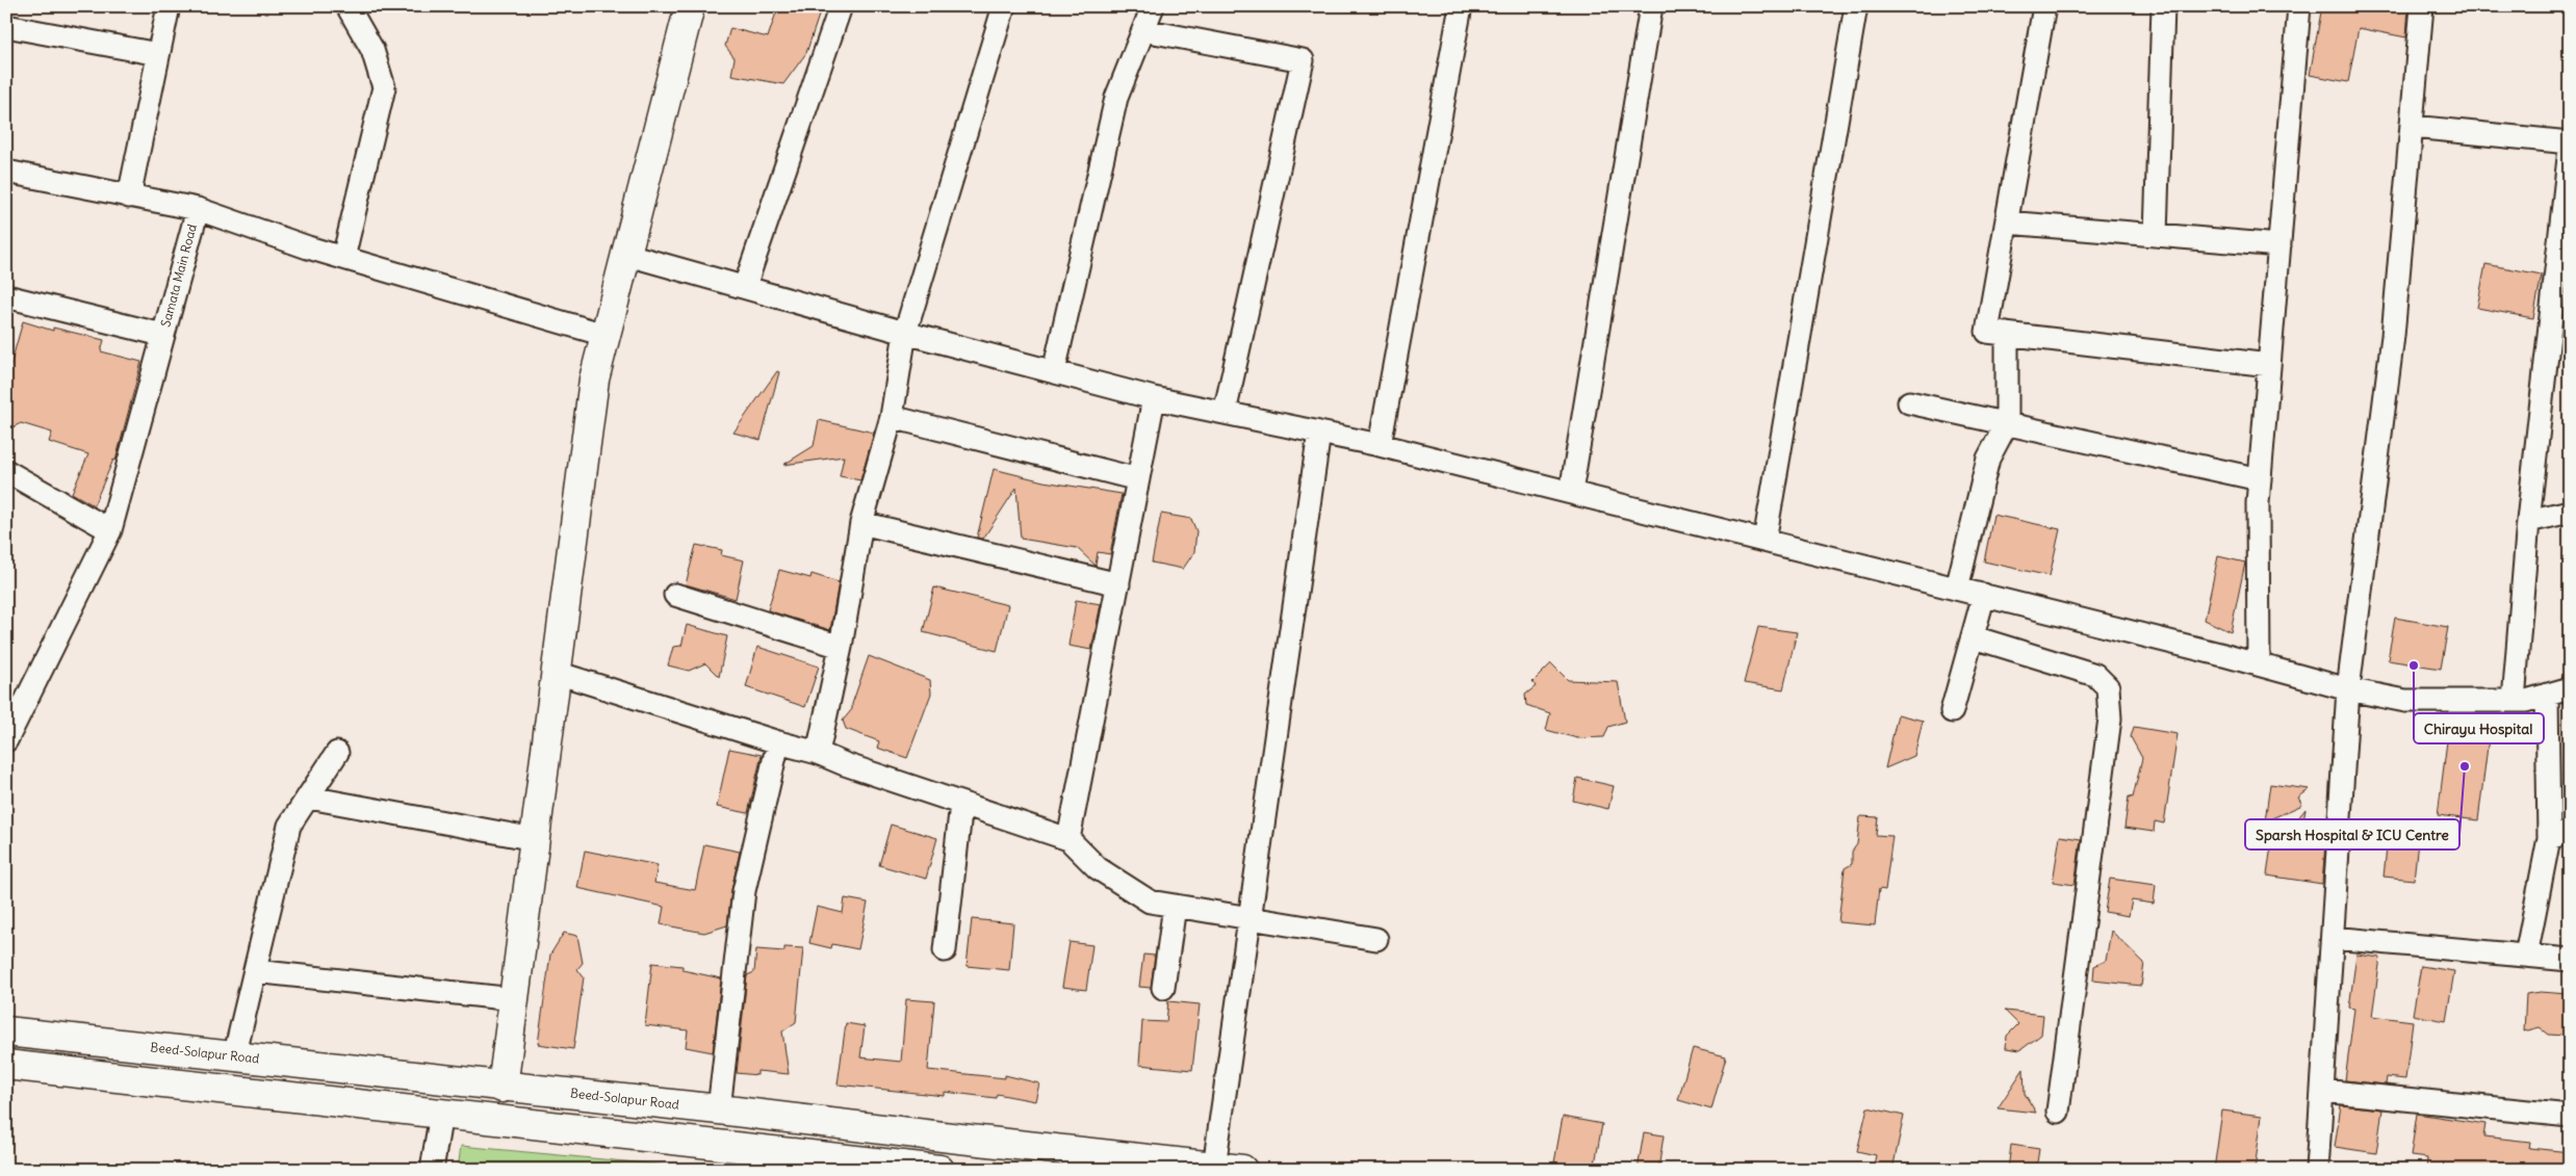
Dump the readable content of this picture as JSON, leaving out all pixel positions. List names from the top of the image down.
{
  "streets": {
    "main road": ["Beed-Solapur Road"],
    "street": ["Samata Main Road"]
  },
  "places": ["Chirayu Hospital", "Sparsh Hospital & ICU Centre"]
}
